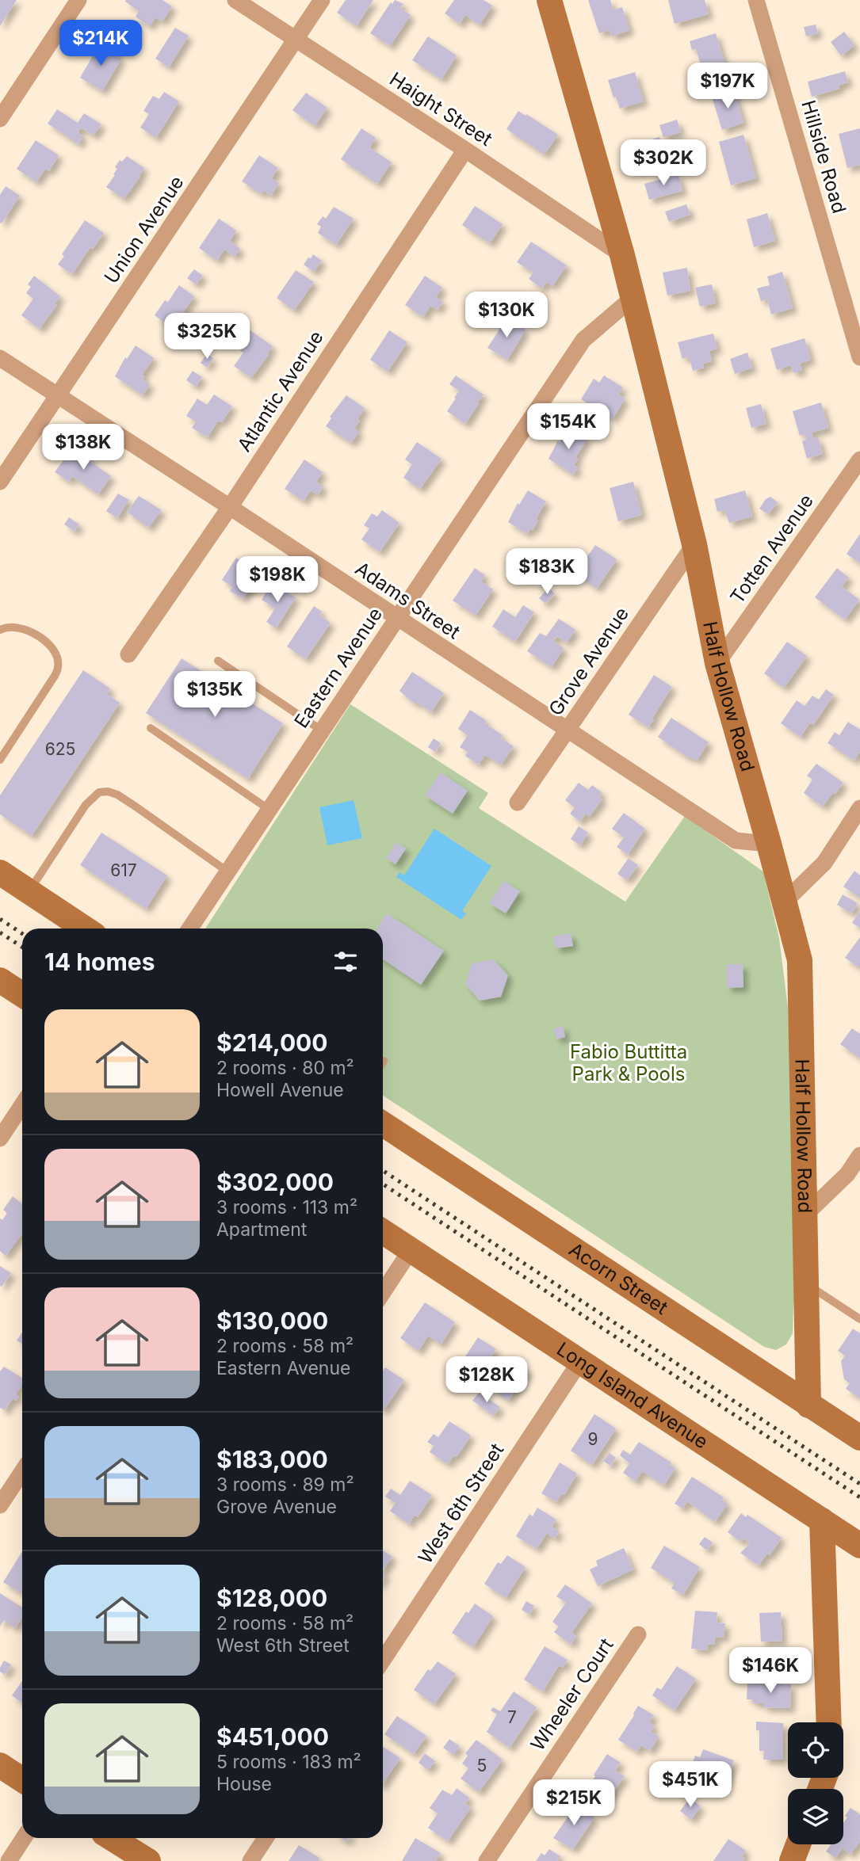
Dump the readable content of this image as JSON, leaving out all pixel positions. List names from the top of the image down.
{
  "streets": {
    "street": [
      "Haight Street",
      "Hillside Road",
      "Union Avenue",
      "Atlantic Avenue",
      "Totten Avenue",
      "Adams Street",
      "Grove Avenue",
      "Eastern Avenue",
      "Half Hollow Road",
      "Acorn Street",
      "Long Island Avenue",
      "West 6th Street",
      "Wheeler Court"
    ]
  },
  "crossings": [
    ["Haight Street", "Union Avenue"],
    ["Haight Street", "Atlantic Avenue"],
    ["Haight Street", "Half Hollow Road"],
    ["Union Avenue", "Adams Street"],
    ["Atlantic Avenue", "Adams Street"],
    ["Totten Avenue", "Half Hollow Road"],
    ["Adams Street", "Grove Avenue"],
    ["Adams Street", "Eastern Avenue"],
    ["Adams Street", "Half Hollow Road"],
    ["Grove Avenue", "Half Hollow Road"],
    ["Eastern Avenue", "Half Hollow Road"],
    ["Half Hollow Road", "Acorn Street"],
    ["Long Island Avenue", "West 6th Street"]
  ],
  "parks": ["Fabio Buttitta Park & Pools"],
  "house_numbers": [
    "625",
    "617",
    "9",
    "7",
    "5"
  ],
  "page": {
    "price": [
      "$214K",
      "$197K",
      "$302K",
      "$130K",
      "$325K",
      "$154K",
      "$138K",
      "$183K",
      "$198K",
      "$135K",
      "$128K",
      "$146K",
      "$451K",
      "$215K"
    ],
    "heading": "14 homes",
    "list": [
      {
        "name": "$214,000",
        "note": "2 rooms · 80 m² · Howell Avenue"
      },
      {
        "name": "$302,000",
        "note": "3 rooms · 113 m² · Apartment"
      },
      {
        "name": "$130,000",
        "note": "2 rooms · 58 m² · Eastern Avenue"
      },
      {
        "name": "$183,000",
        "note": "3 rooms · 89 m² · Grove Avenue"
      },
      {
        "name": "$128,000",
        "note": "2 rooms · 58 m² · West 6th Street"
      },
      {
        "name": "$451,000",
        "note": "5 rooms · 183 m² · House"
      }
    ]
  }
}
